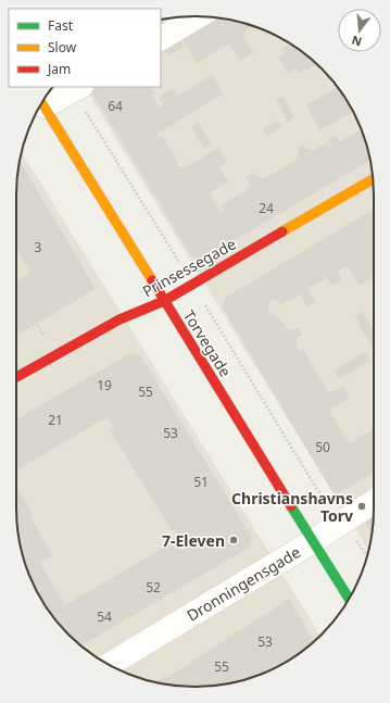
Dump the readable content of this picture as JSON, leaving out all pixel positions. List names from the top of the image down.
{
  "streets": {
    "street": ["Prinsessegade", "Torvegade", "Dronningensgade"]
  },
  "crossings": [
    ["Prinsessegade", "Torvegade"],
    ["Torvegade", "Dronningensgade"]
  ],
  "places": ["Christianshavns Torv", "7-Eleven"],
  "house_numbers": [
    "64",
    "24",
    "3",
    "19",
    "55",
    "21",
    "53",
    "50",
    "51",
    "52",
    "54",
    "53",
    "55"
  ],
  "legend": ["Fast", "Slow", "Jam"],
  "north": "bottom"
}
